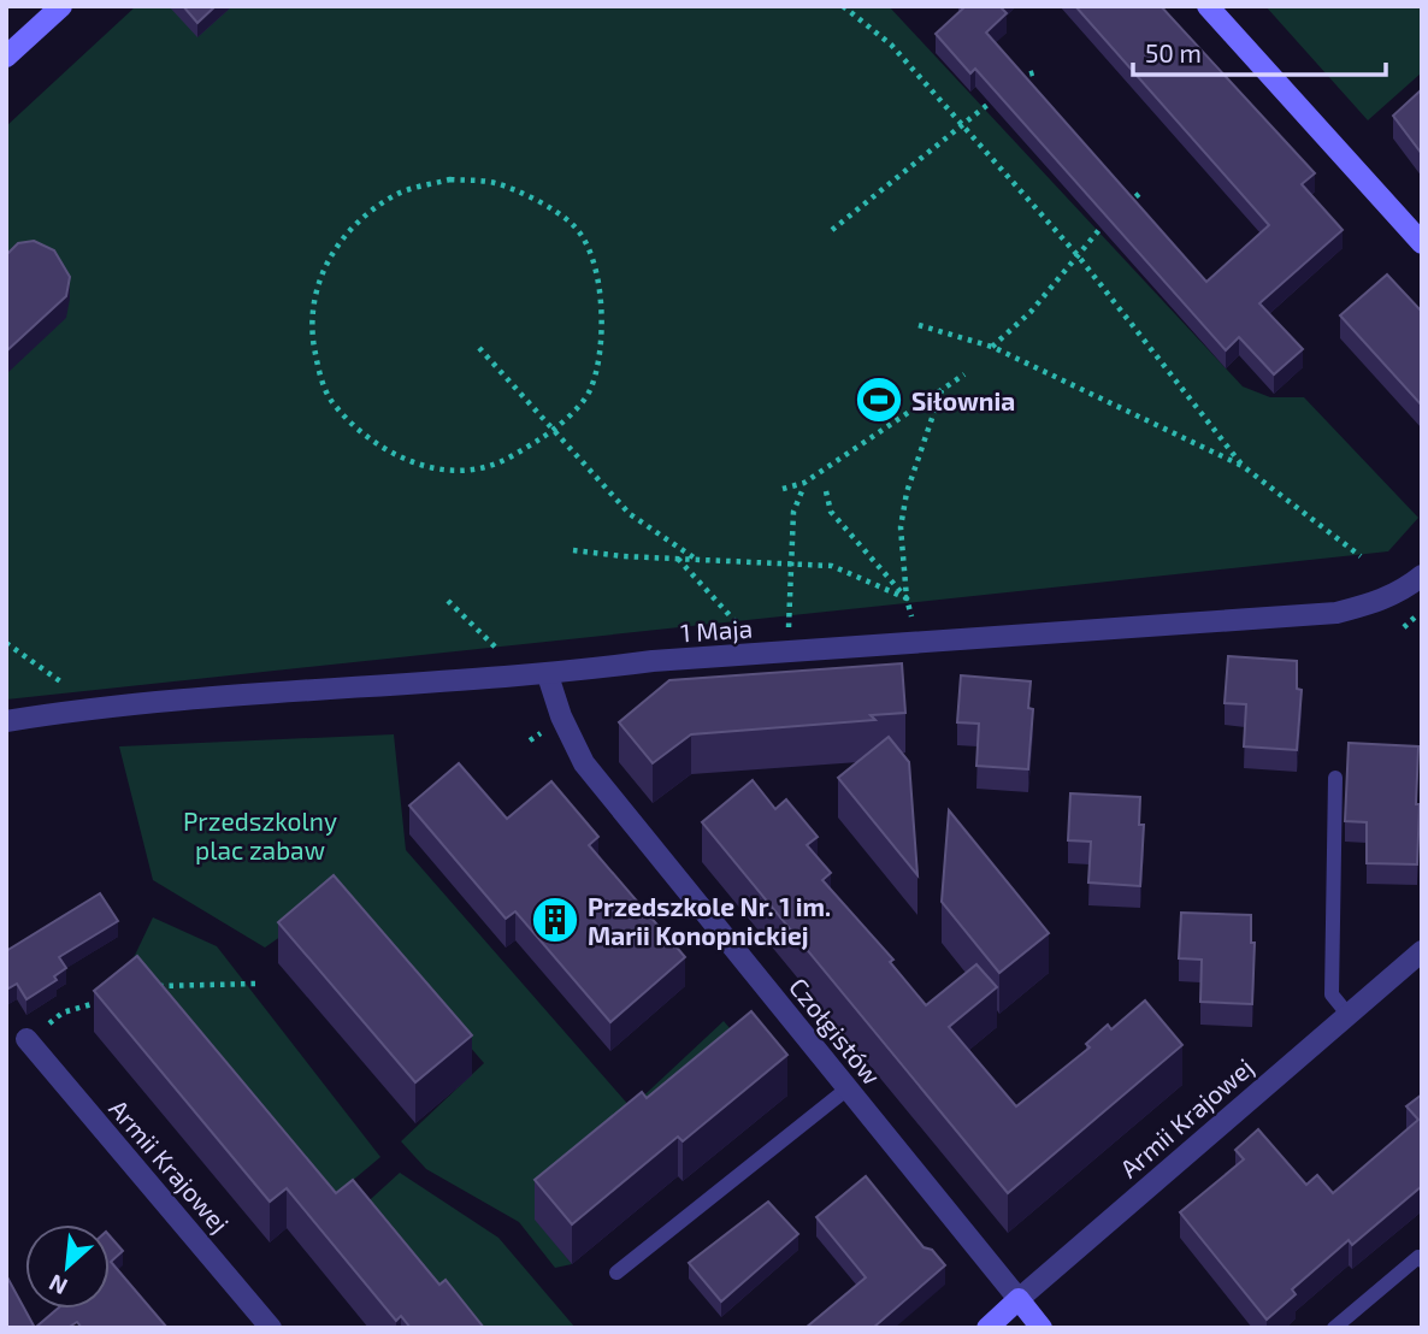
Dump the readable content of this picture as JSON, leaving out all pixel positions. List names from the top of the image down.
{
  "streets": {
    "street": ["1 Maja", "Czołgistów", "Armii Krajowej"]
  },
  "crossings": [
    ["1 Maja", "Czołgistów"],
    ["Czołgistów", "Armii Krajowej"]
  ],
  "parks": ["Przedszkolny plac zabaw"],
  "places": {
    "sports": ["Siłownia"],
    "building": ["Przedszkole Nr. 1 im. Marii Konopnickiej"]
  },
  "scale_bar": "50 m",
  "north": "bottom left"
}
